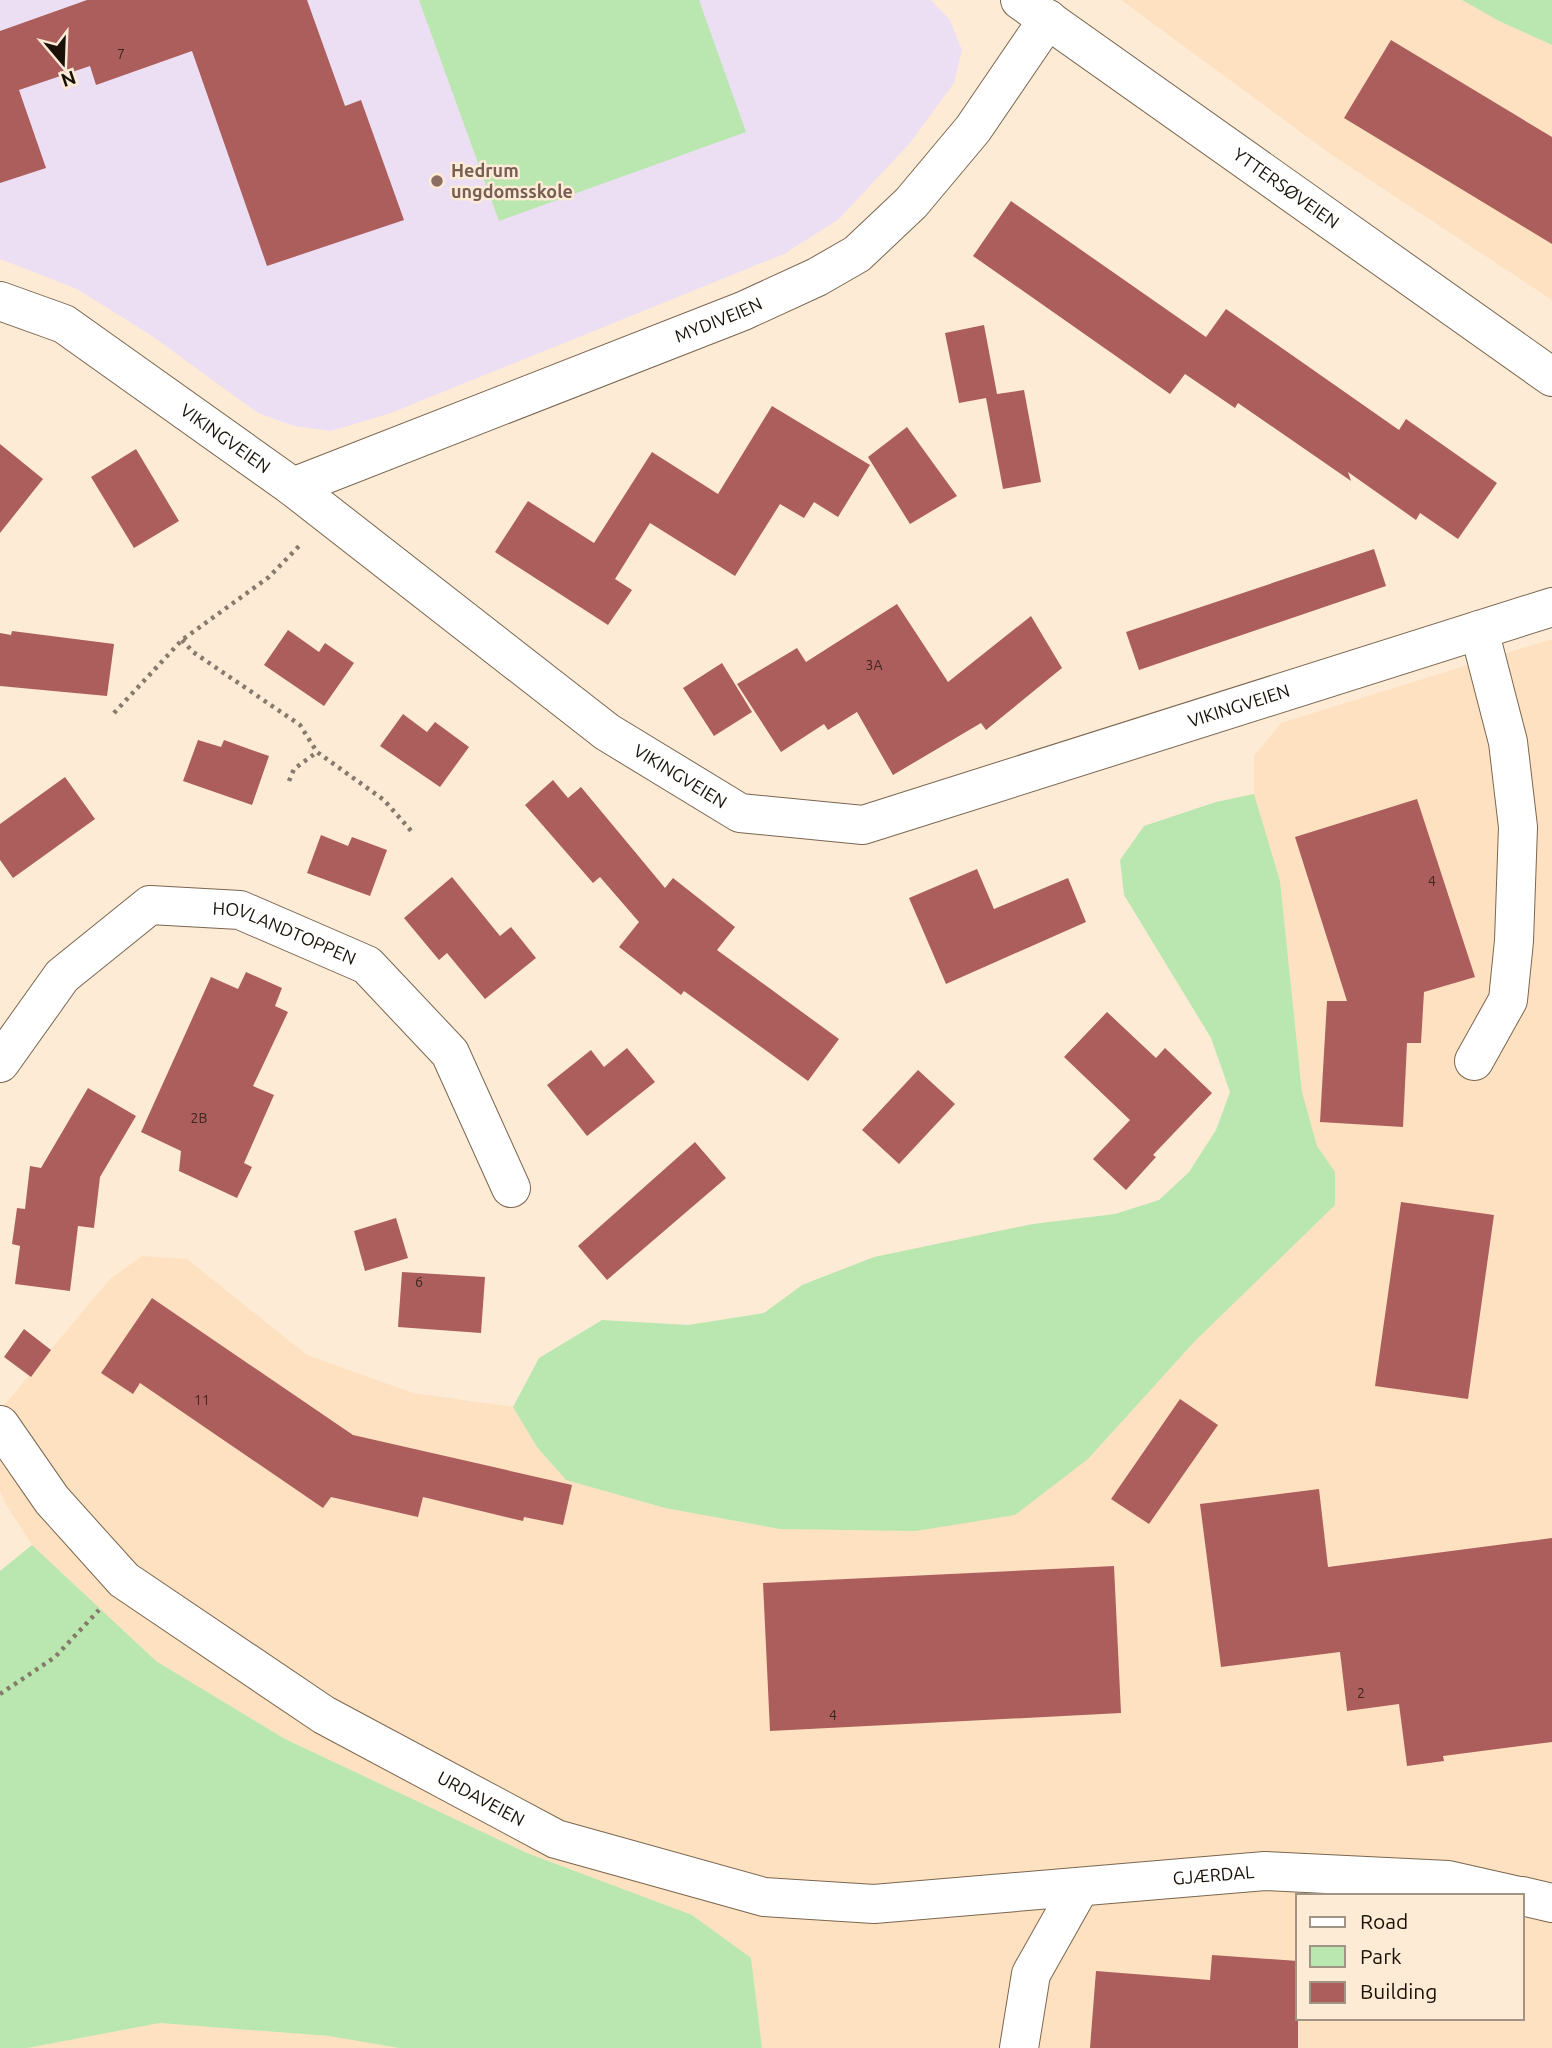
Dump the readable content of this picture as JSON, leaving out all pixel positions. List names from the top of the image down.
{
  "streets": {
    "street": [
      "YTTERSØVEIEN",
      "MYDIVEIEN",
      "VIKINGVEIEN",
      "HOVLANDTOPPEN",
      "URDAVEIEN",
      "GJÆRDAL"
    ]
  },
  "crossings": [
    ["YTTERSØVEIEN", "MYDIVEIEN"],
    ["MYDIVEIEN", "VIKINGVEIEN"],
    ["URDAVEIEN", "GJÆRDAL"]
  ],
  "places": ["Hedrum ungdomsskole"],
  "house_numbers": [
    "7",
    "3A",
    "4",
    "2B",
    "6",
    "11",
    "2",
    "4"
  ],
  "legend": ["Road", "Park", "Building"],
  "north": "bottom"
}
